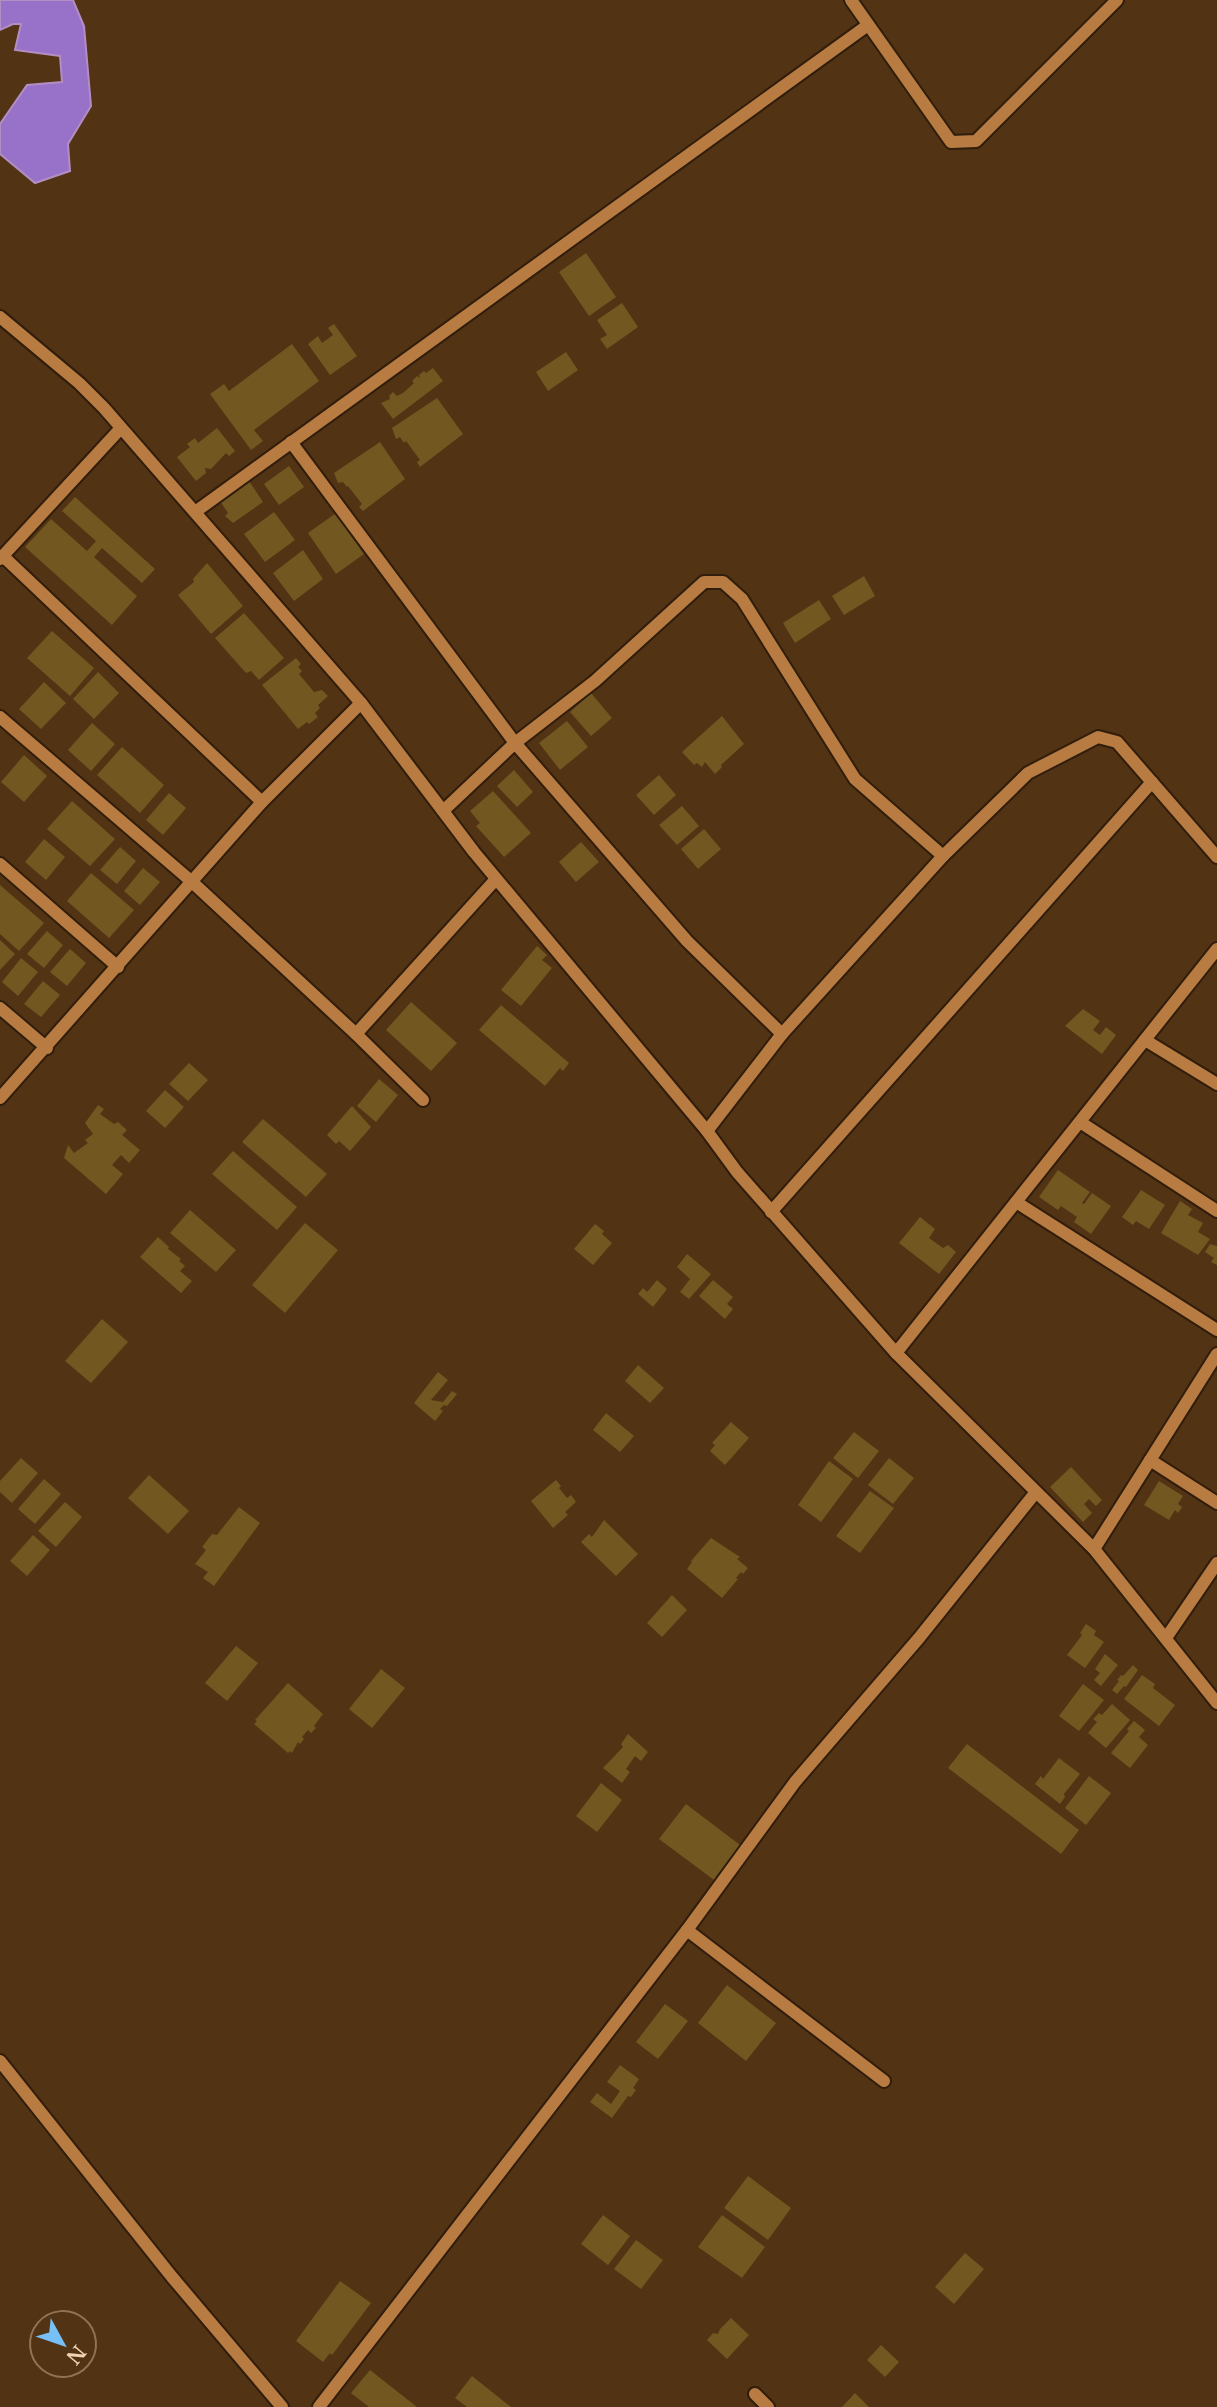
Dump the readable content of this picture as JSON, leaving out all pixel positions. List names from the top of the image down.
{
  "north": "bottom right"
}
